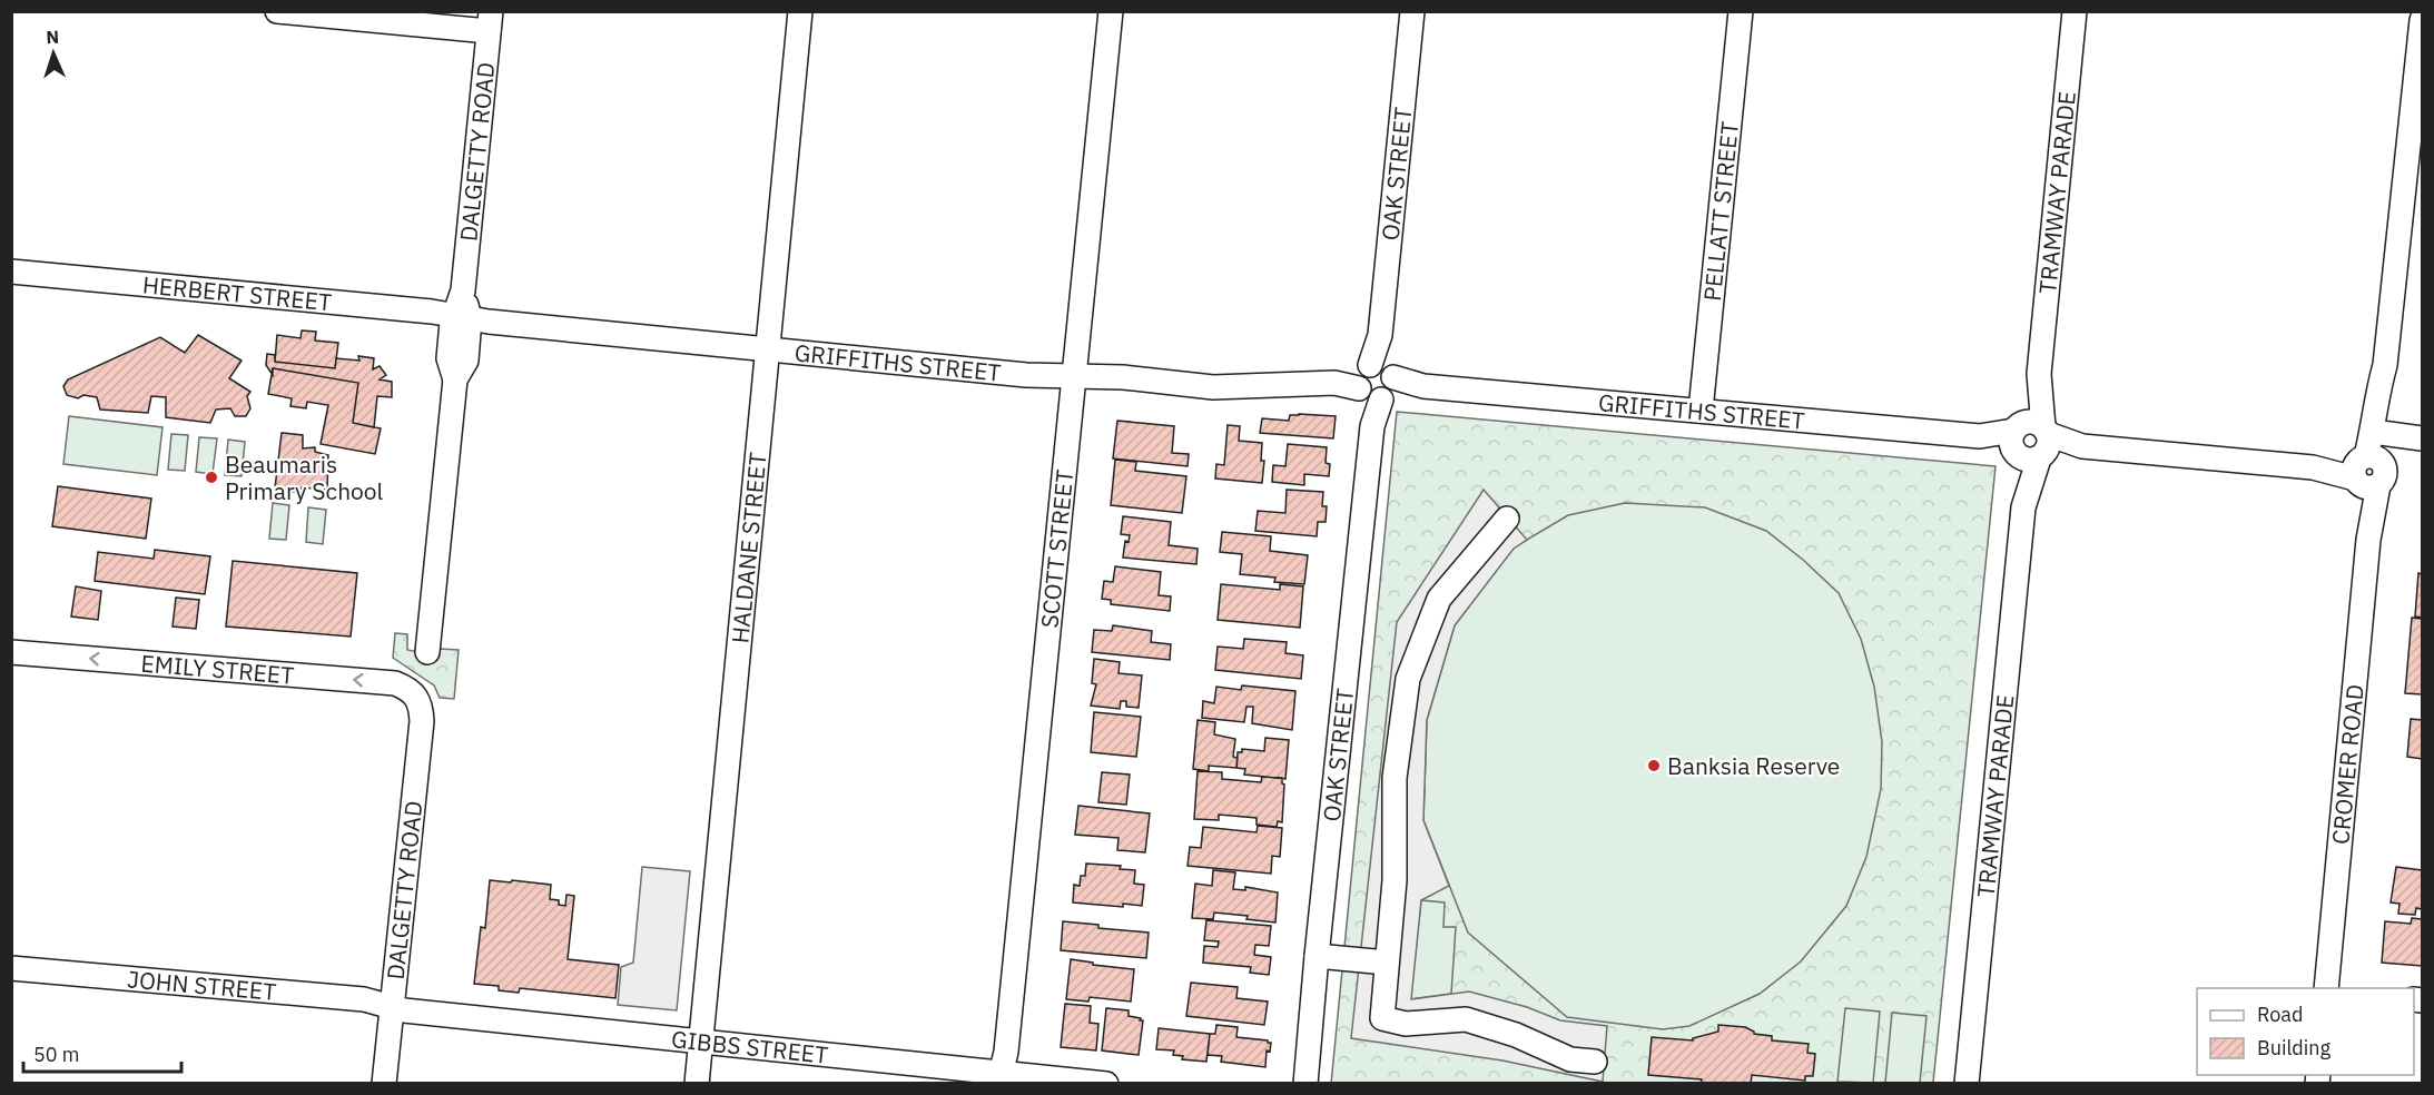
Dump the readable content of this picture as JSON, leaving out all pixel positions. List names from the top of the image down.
{
  "streets": {
    "street": [
      "DALGETTY ROAD",
      "OAK STREET",
      "TRAMWAY PARADE",
      "PELLATT STREET",
      "HERBERT STREET",
      "GRIFFITHS STREET",
      "HALDANE STREET",
      "SCOTT STREET",
      "EMILY STREET",
      "CROMER ROAD",
      "JOHN STREET",
      "GIBBS STREET"
    ]
  },
  "crossings": [
    ["DALGETTY ROAD", "HERBERT STREET"],
    ["DALGETTY ROAD", "GRIFFITHS STREET"],
    ["DALGETTY ROAD", "EMILY STREET"],
    ["DALGETTY ROAD", "JOHN STREET"],
    ["DALGETTY ROAD", "GIBBS STREET"],
    ["OAK STREET", "GRIFFITHS STREET"],
    ["TRAMWAY PARADE", "GRIFFITHS STREET"],
    ["PELLATT STREET", "GRIFFITHS STREET"],
    ["HERBERT STREET", "GRIFFITHS STREET"],
    ["GRIFFITHS STREET", "HALDANE STREET"],
    ["GRIFFITHS STREET", "SCOTT STREET"],
    ["GRIFFITHS STREET", "CROMER ROAD"],
    ["HALDANE STREET", "GIBBS STREET"],
    ["SCOTT STREET", "GIBBS STREET"],
    ["JOHN STREET", "GIBBS STREET"]
  ],
  "one_way": ["EMILY STREET"],
  "places": ["Beaumaris Primary School", "Banksia Reserve"],
  "legend": ["Road", "Building"],
  "scale_bar": "50 m",
  "north": "top"
}
